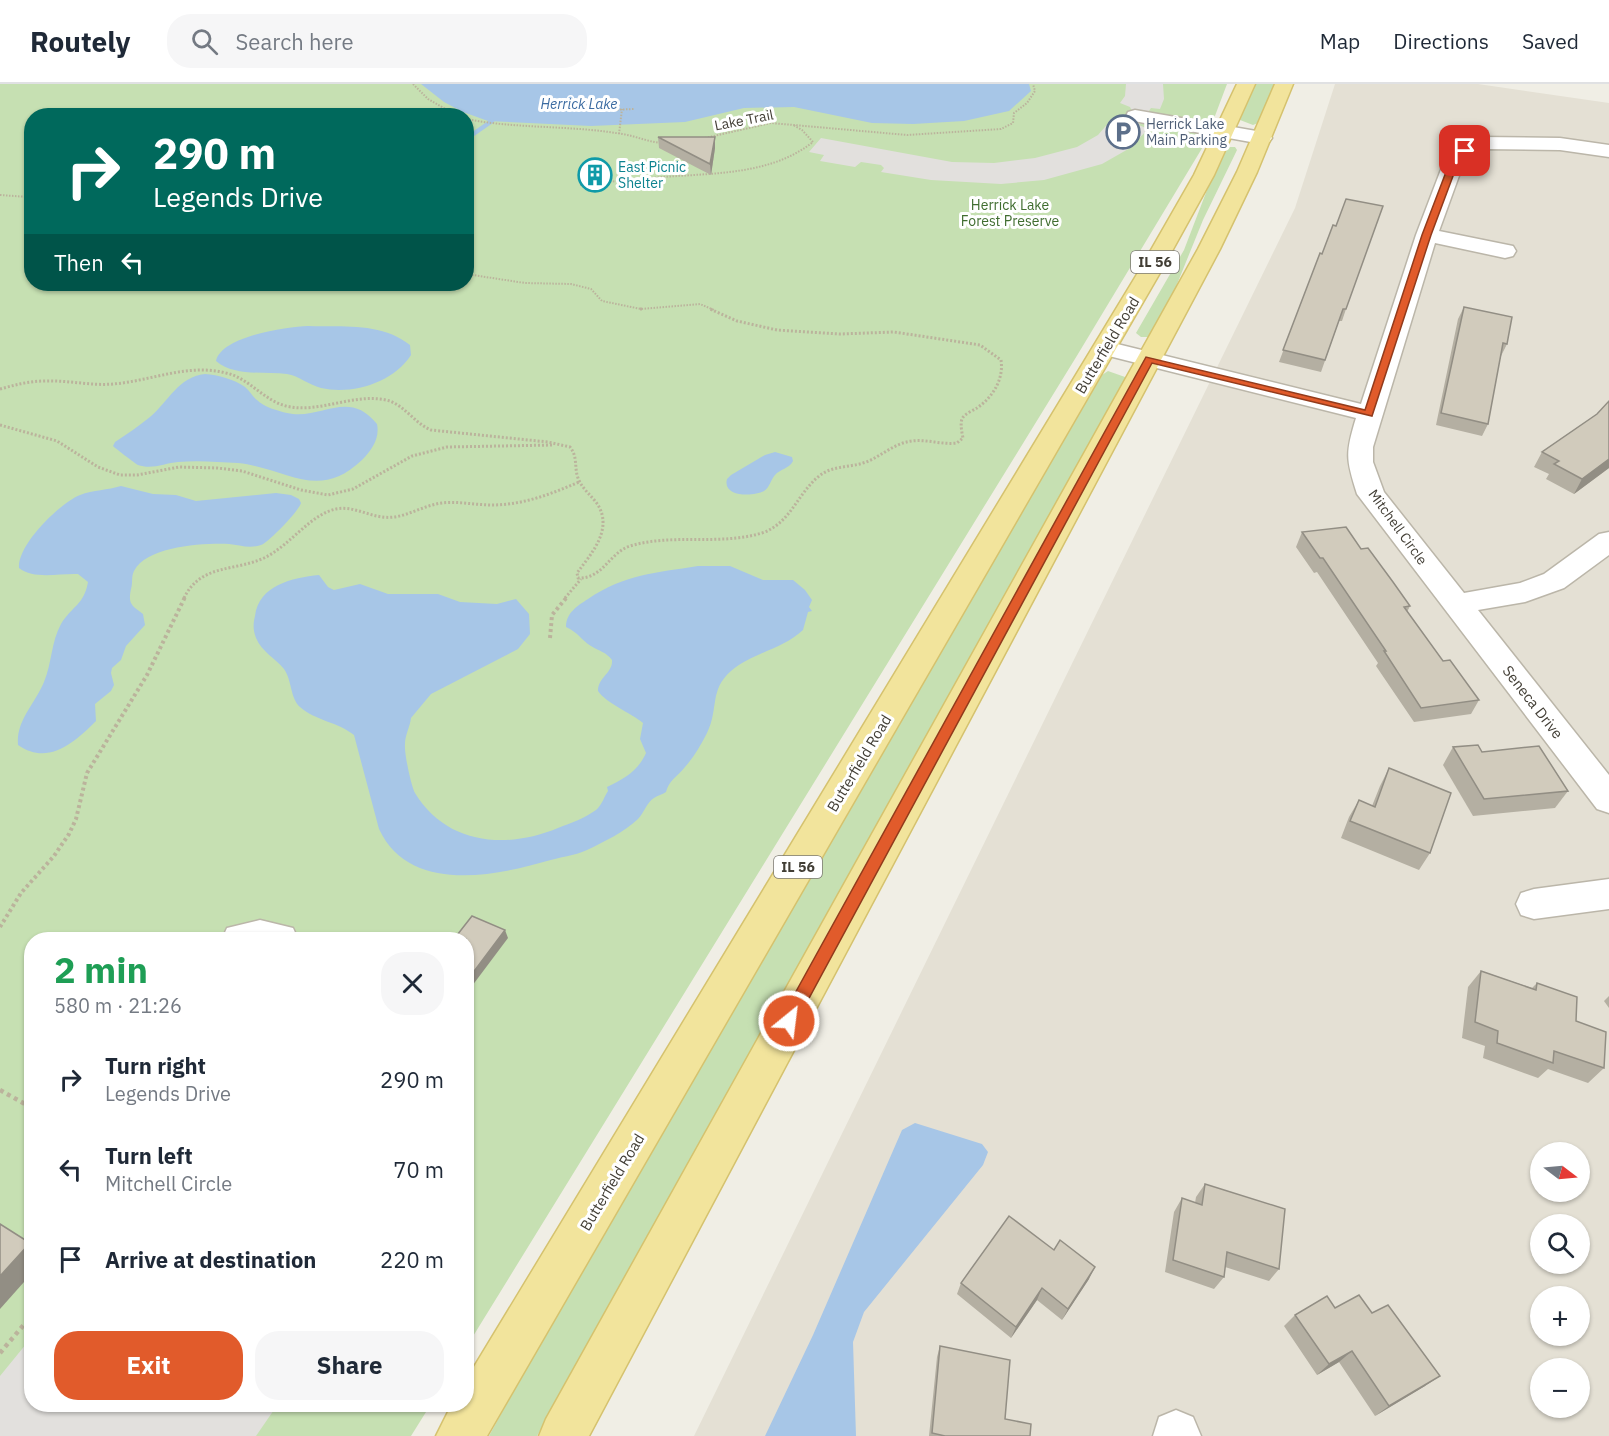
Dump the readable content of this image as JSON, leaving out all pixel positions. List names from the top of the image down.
{
  "streets": {
    "main road": ["IL 56", "Butterfield Road"],
    "street": ["Mitchell Circle", "Seneca Drive"],
    "path": ["Lake Trail"]
  },
  "crossings": [
    ["Mitchell Circle", "Seneca Drive"]
  ],
  "water": ["Herrick Lake"],
  "parks": ["Herrick Lake Forest Preserve"],
  "places": {
    "parking": ["Herrick Lake Main Parking"],
    "building": ["East Picnic Shelter"]
  },
  "north": "right",
  "page": {
    "header": "Routely",
    "search": "Search here",
    "nav": ["Map", "Directions", "Saved"],
    "turn": ["290 m", "Legends Drive"],
    "then": "Then",
    "heading": ["2 min", "580 m · 21:26"],
    "list": [
      {
        "name": "Turn right",
        "note": "Legends Drive",
        "value": "290 m"
      },
      {
        "name": "Turn left",
        "note": "Mitchell Circle",
        "value": "70 m"
      },
      {
        "name": "Arrive at destination",
        "value": "220 m"
      }
    ],
    "map_buttons": ["+", "−"],
    "buttons": ["Exit", "Share"]
  }
}
